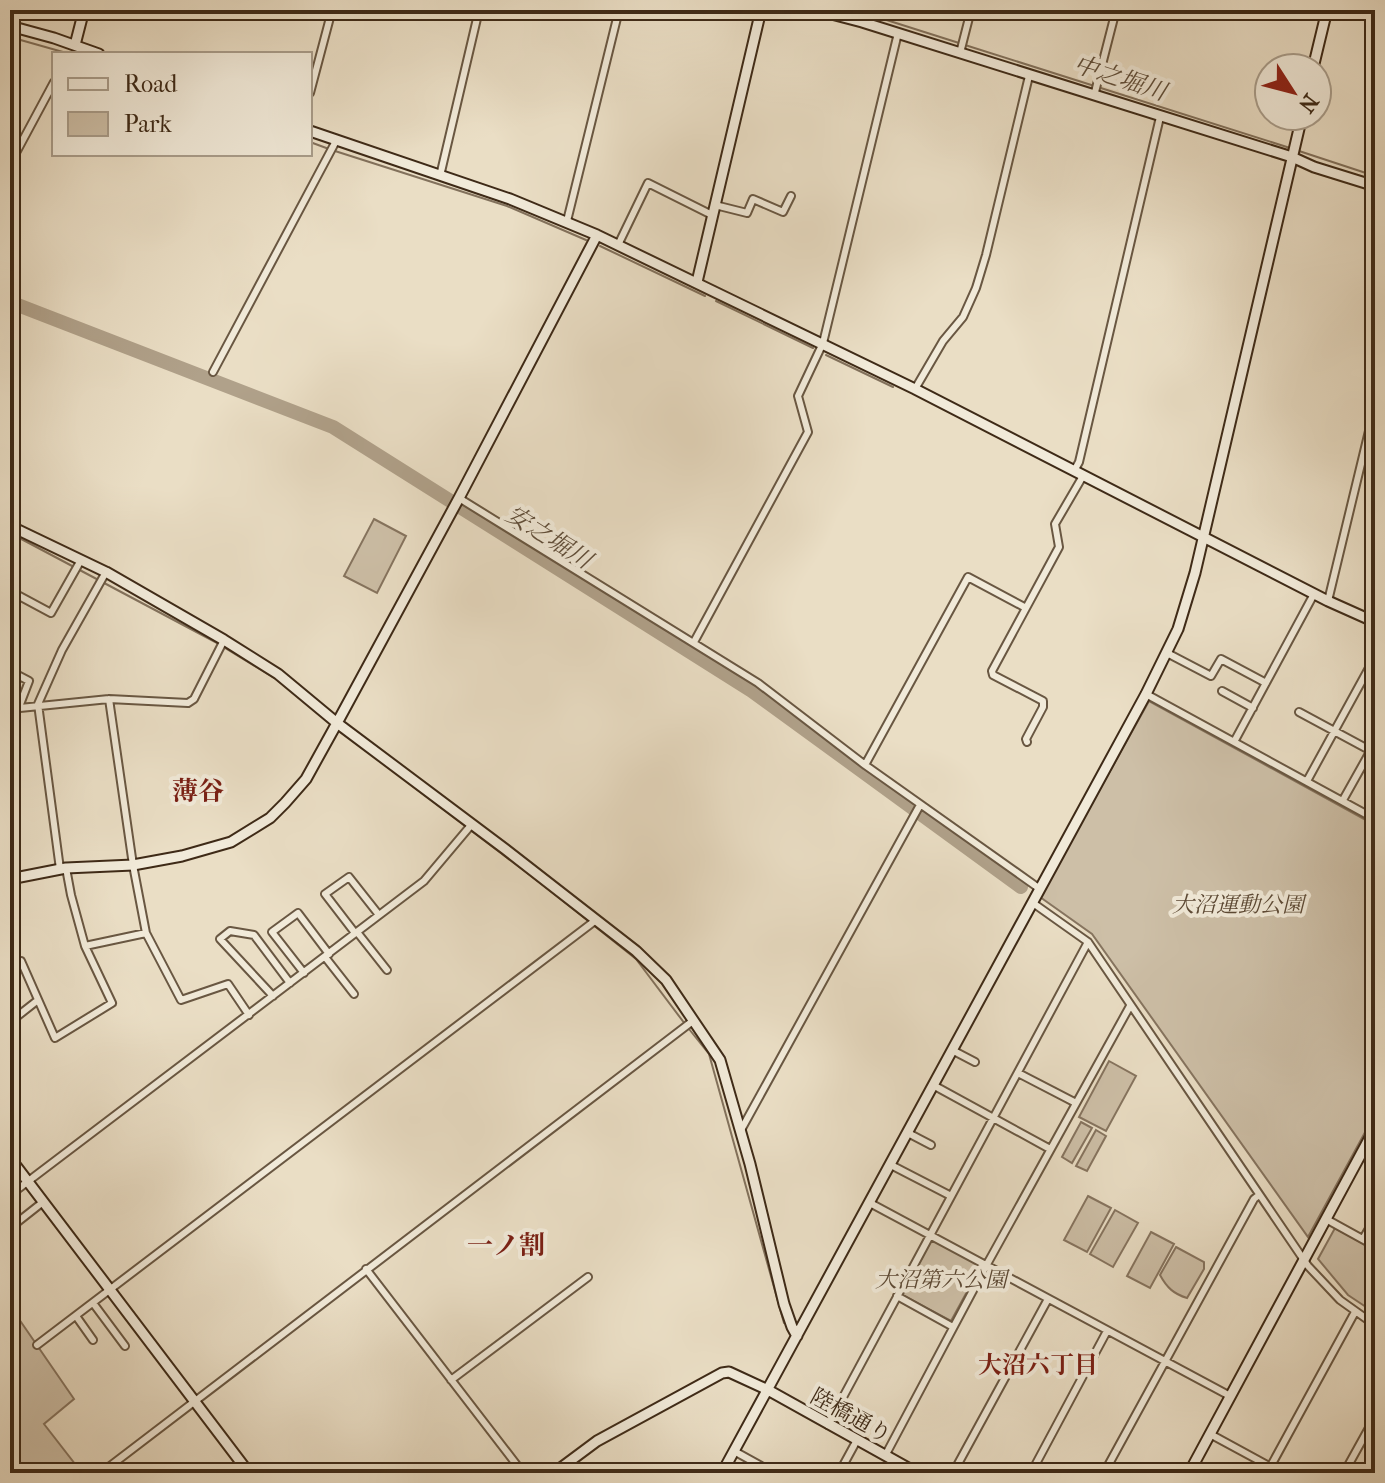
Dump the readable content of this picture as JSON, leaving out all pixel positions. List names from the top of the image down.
{
  "streets": {
    "street": ["陸橋通り"]
  },
  "districts": ["薄谷", "一ノ割", "大沼六丁目"],
  "water": ["中之堀川", "安之堀川"],
  "parks": ["大沼運動公園", "大沼第六公園"],
  "legend": ["Road", "Park"],
  "north": "bottom right"
}
